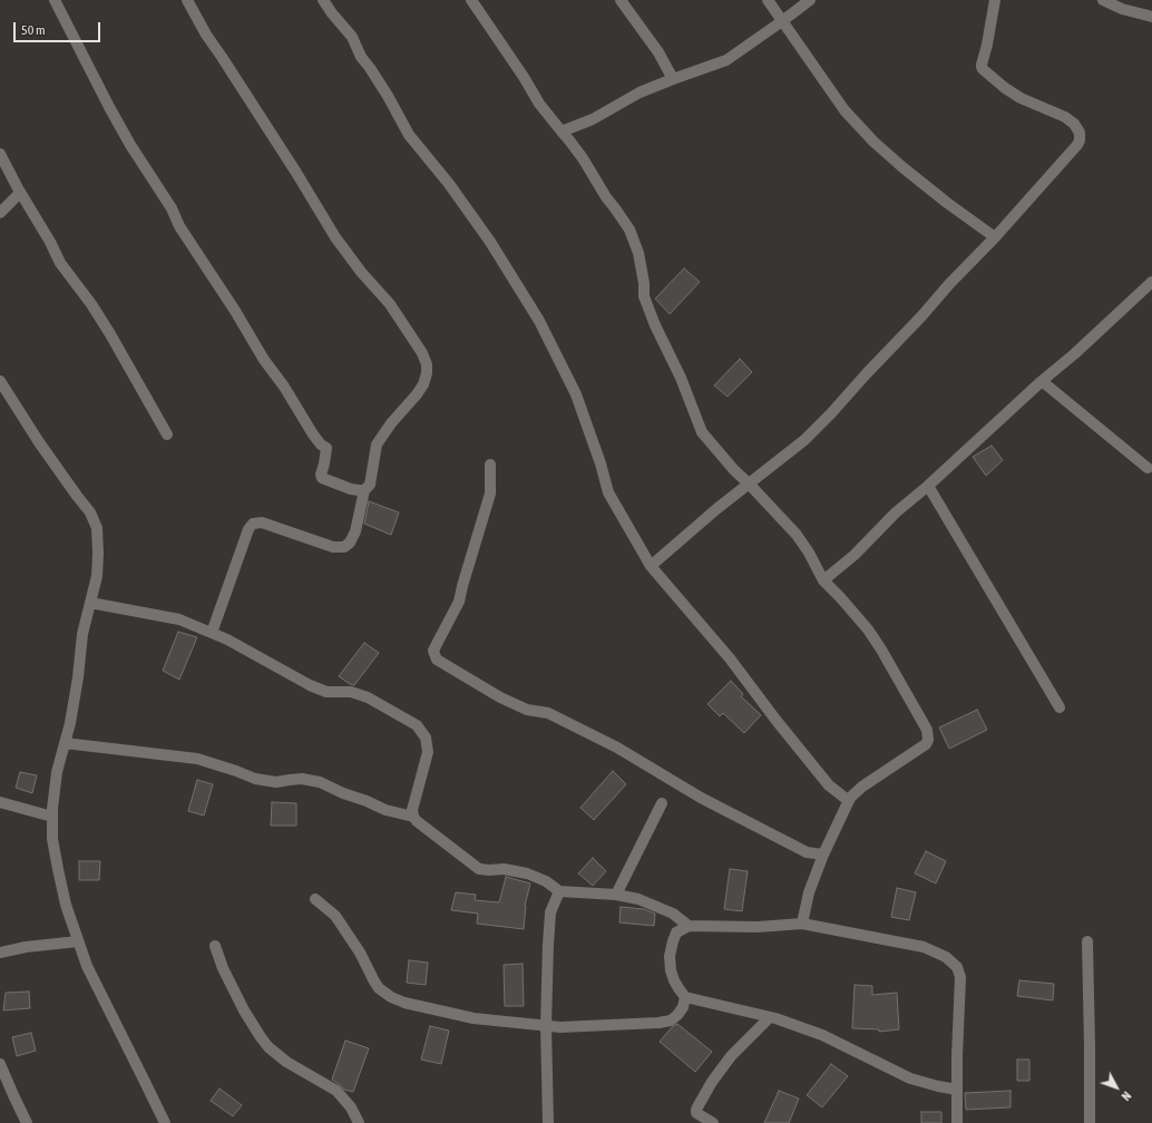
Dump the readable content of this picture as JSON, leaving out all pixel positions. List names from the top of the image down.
{
  "scale_bar": "50 m",
  "north": "bottom right"
}
